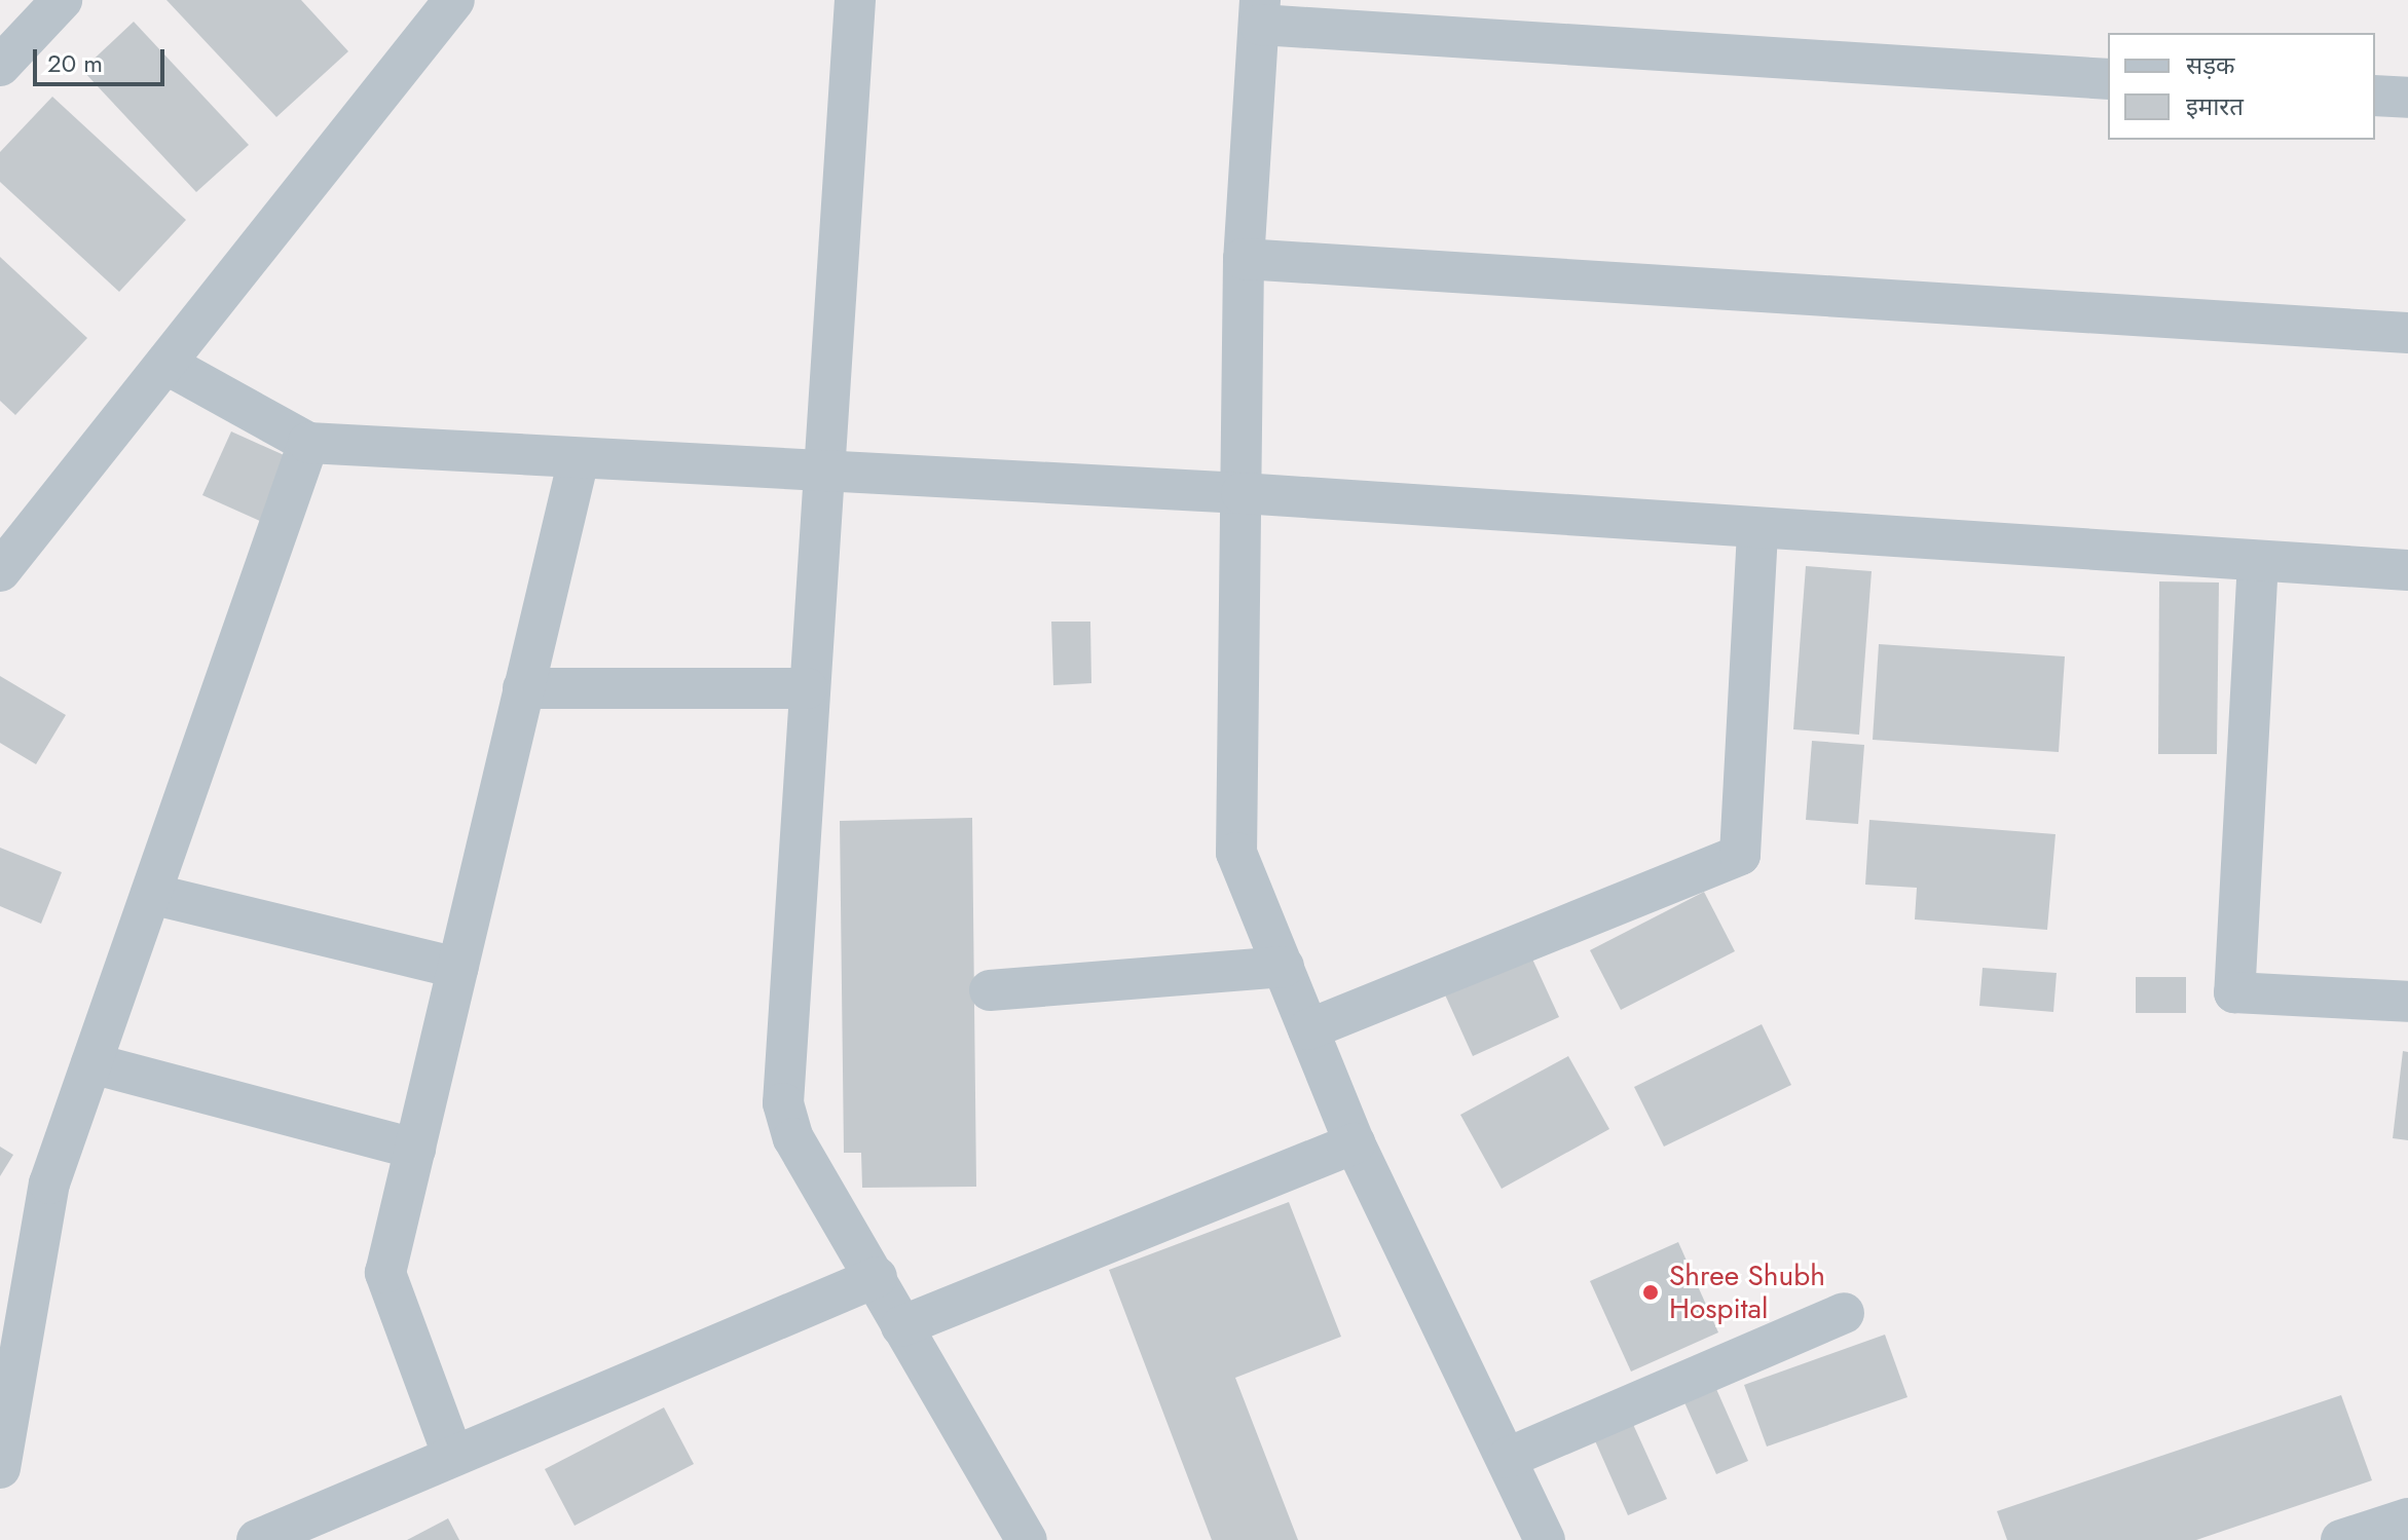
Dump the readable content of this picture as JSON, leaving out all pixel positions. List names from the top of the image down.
{
  "places": ["Shree Shubh Hospital"],
  "legend": ["सड़क", "इमारत"],
  "scale_bar": "20 m"
}
